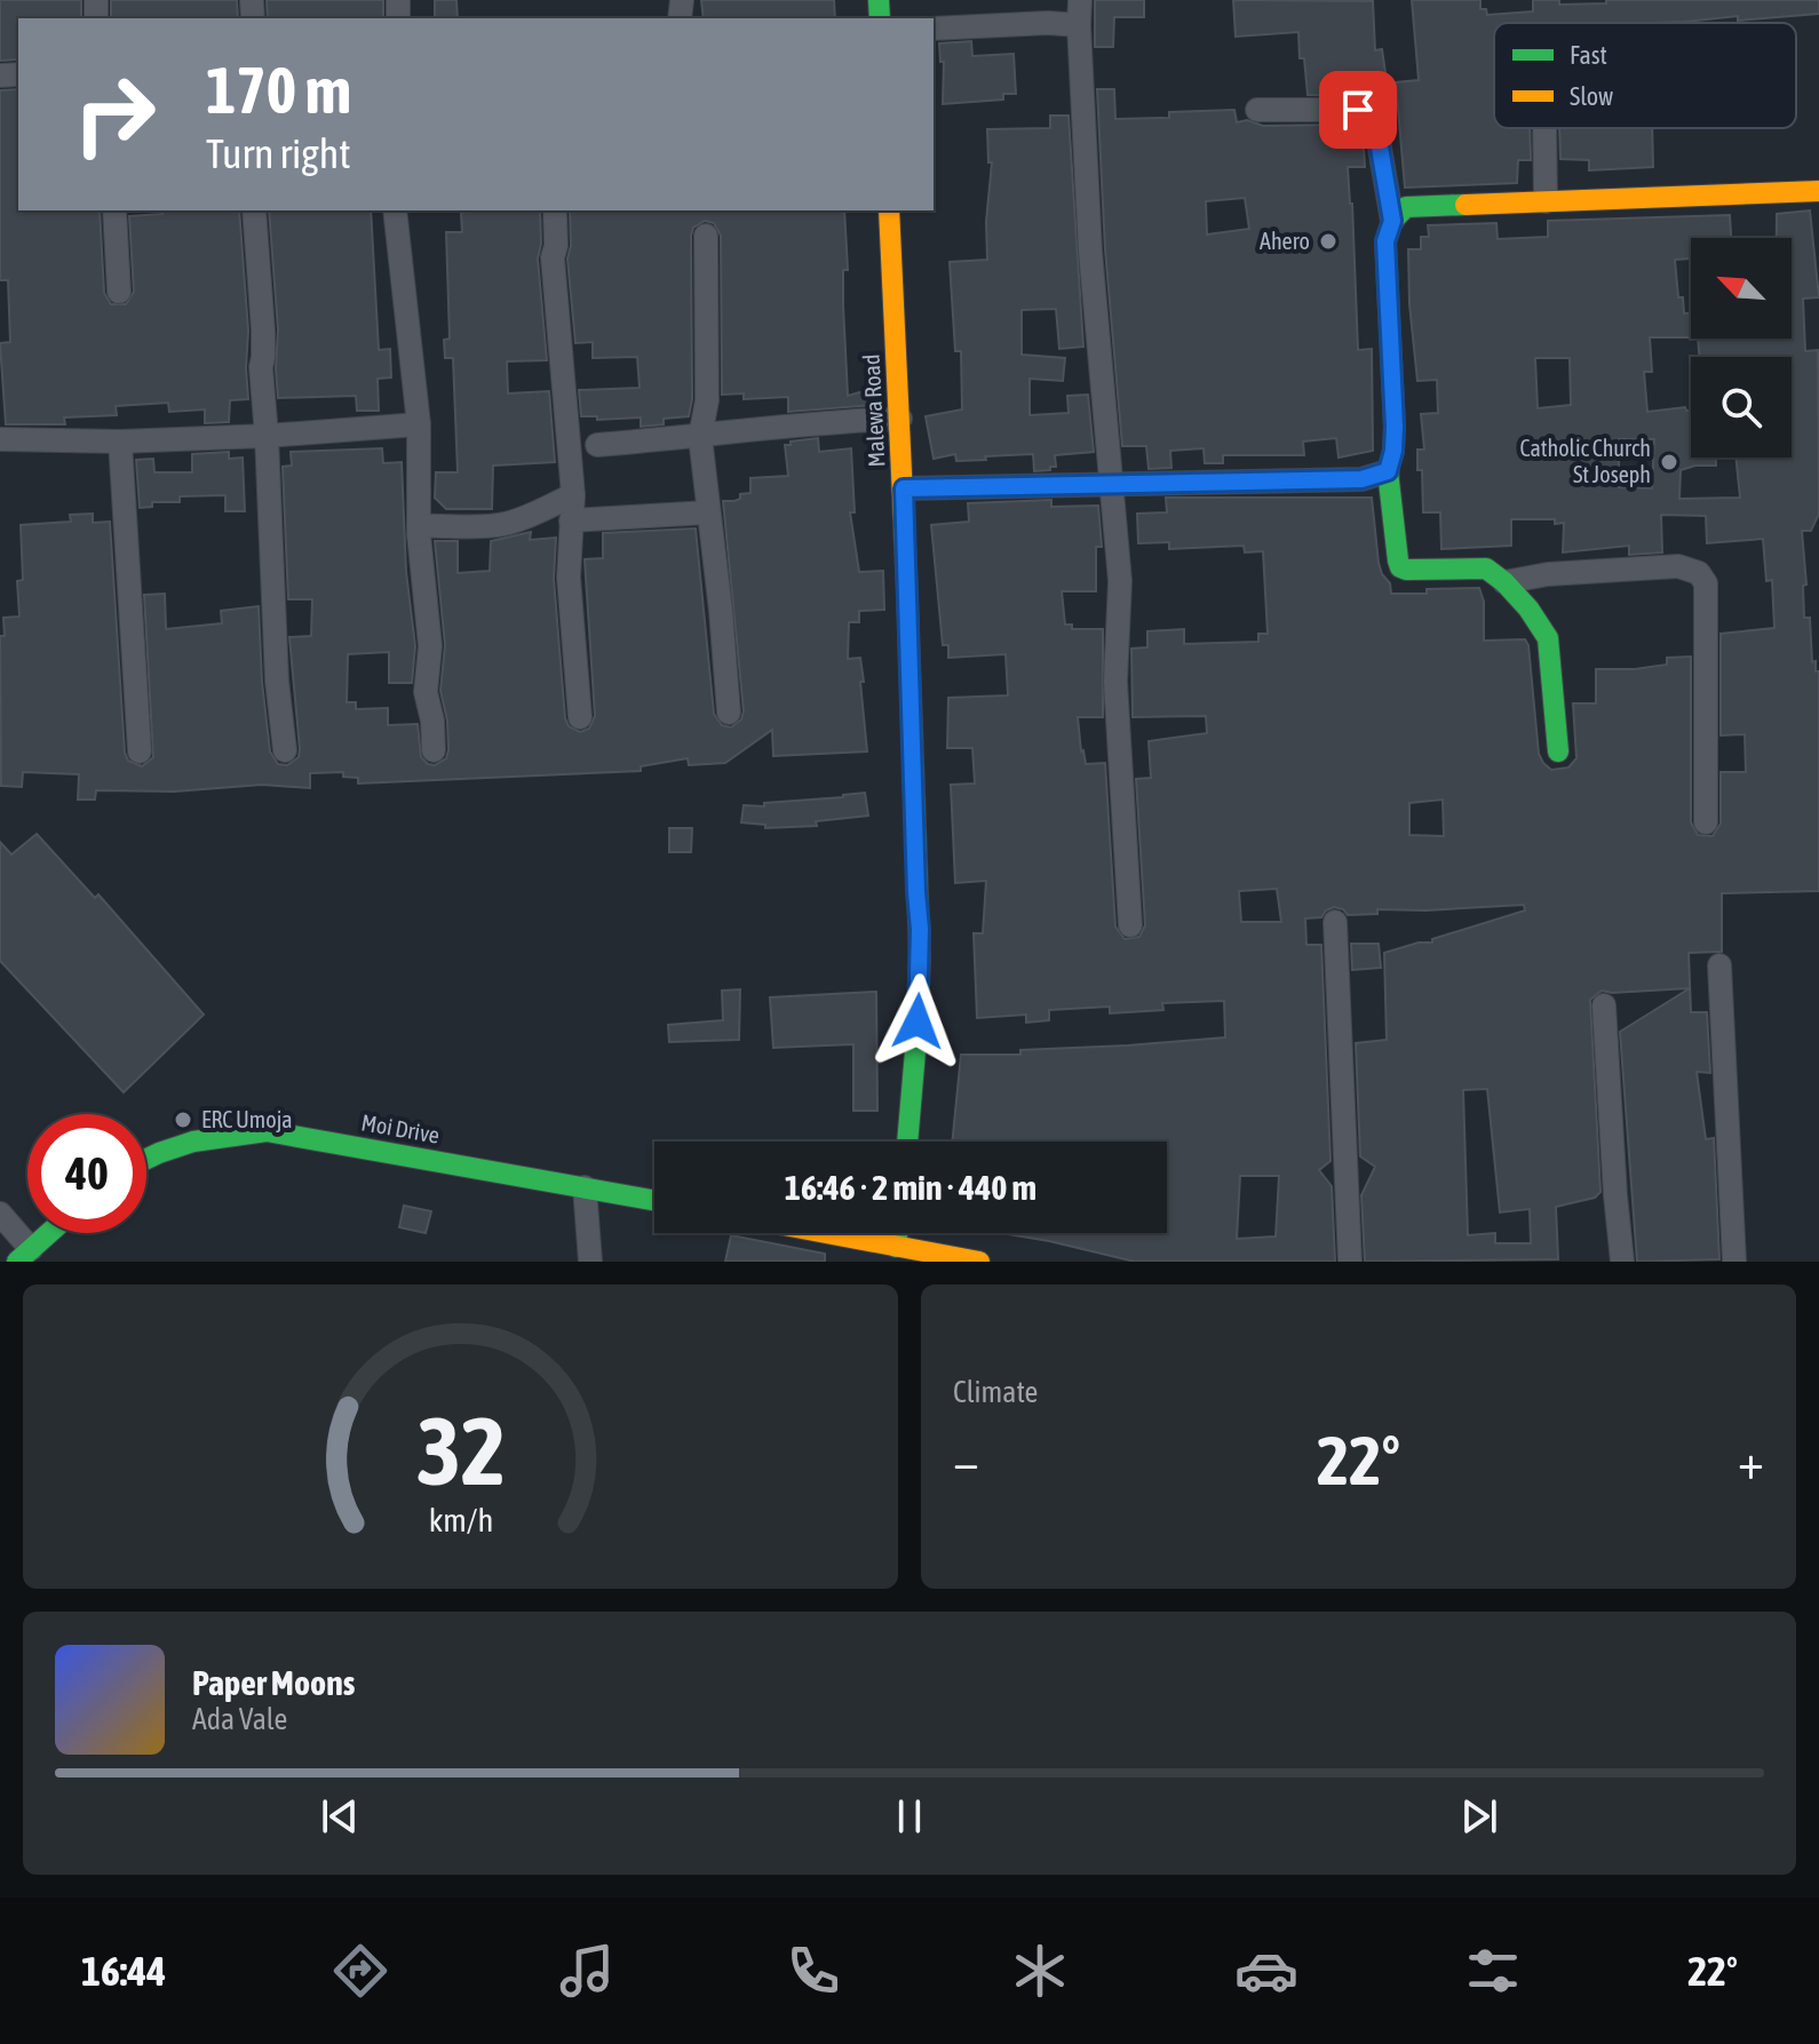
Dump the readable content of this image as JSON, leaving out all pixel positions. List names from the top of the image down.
{
  "streets": {
    "street": ["Malewa Road", "Moi Drive"]
  },
  "places": ["Ahero", "Catholic Church St Joseph", "ERC Umoja"],
  "legend": ["Fast", "Slow"],
  "north": "top left",
  "page": {
    "turn": ["170 m", "Turn right"],
    "limit": "40",
    "trip": "16:46 · 2 min · 440 m",
    "tile": "Climate",
    "heat": ["−", "22°", "+"],
    "song": ["Paper Moons", "Ada Vale"],
    "tabs": ["16:44", "22°"],
    "gauge": ["32", "km/h"]
  }
}
